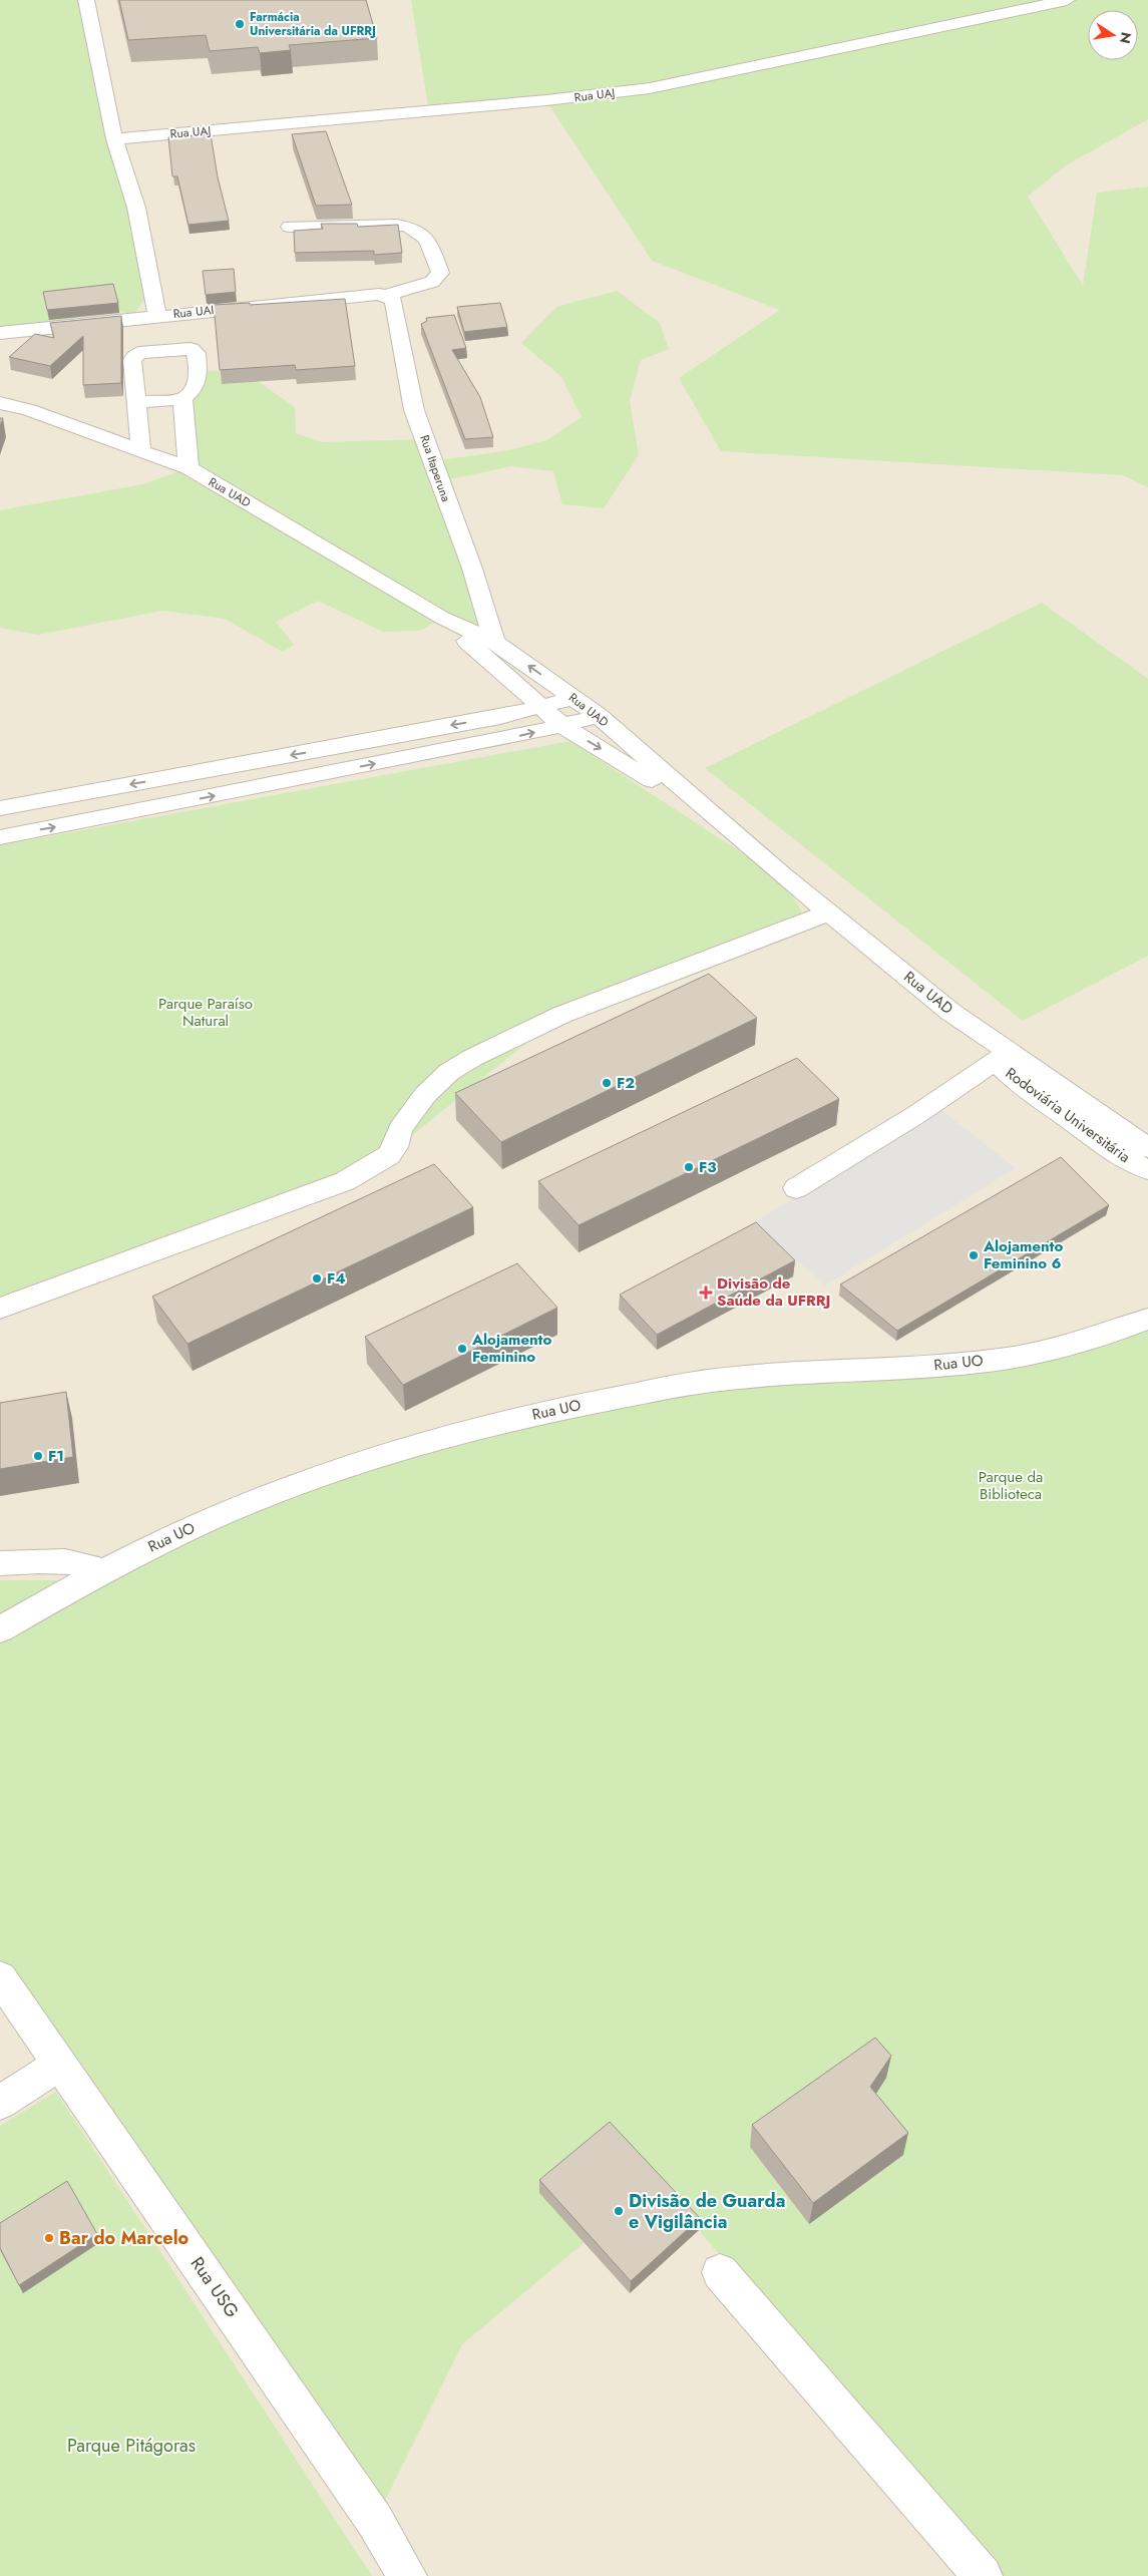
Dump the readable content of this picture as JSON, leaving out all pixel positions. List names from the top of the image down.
{
  "streets": {
    "street": [
      "Rua UAJ",
      "Rua UAI",
      "Rua Itaperuna",
      "Rua UAD",
      "Rodoviária Universitária",
      "Rua UO",
      "Rua USG"
    ]
  },
  "crossings": [
    ["Rua UAI", "Rua Itaperuna"],
    ["Rua Itaperuna", "Rua UAD"],
    ["Rua UAD", "Rodoviária Universitária"]
  ],
  "parks": ["Parque Paraíso Natural", "Parque da Biblioteca", "Parque Pitágoras"],
  "places": {
    "other": [
      "Farmácia Universitária da UFRRJ",
      "F2",
      "F3",
      "Alojamento Feminino 6",
      "F4",
      "Alojamento Feminino",
      "F1",
      "Divisão de Guarda e Vigilância",
      "Bar do Marcelo"
    ],
    "health": ["Divisão de Saúde da UFRRJ"]
  },
  "north": "right"
}
